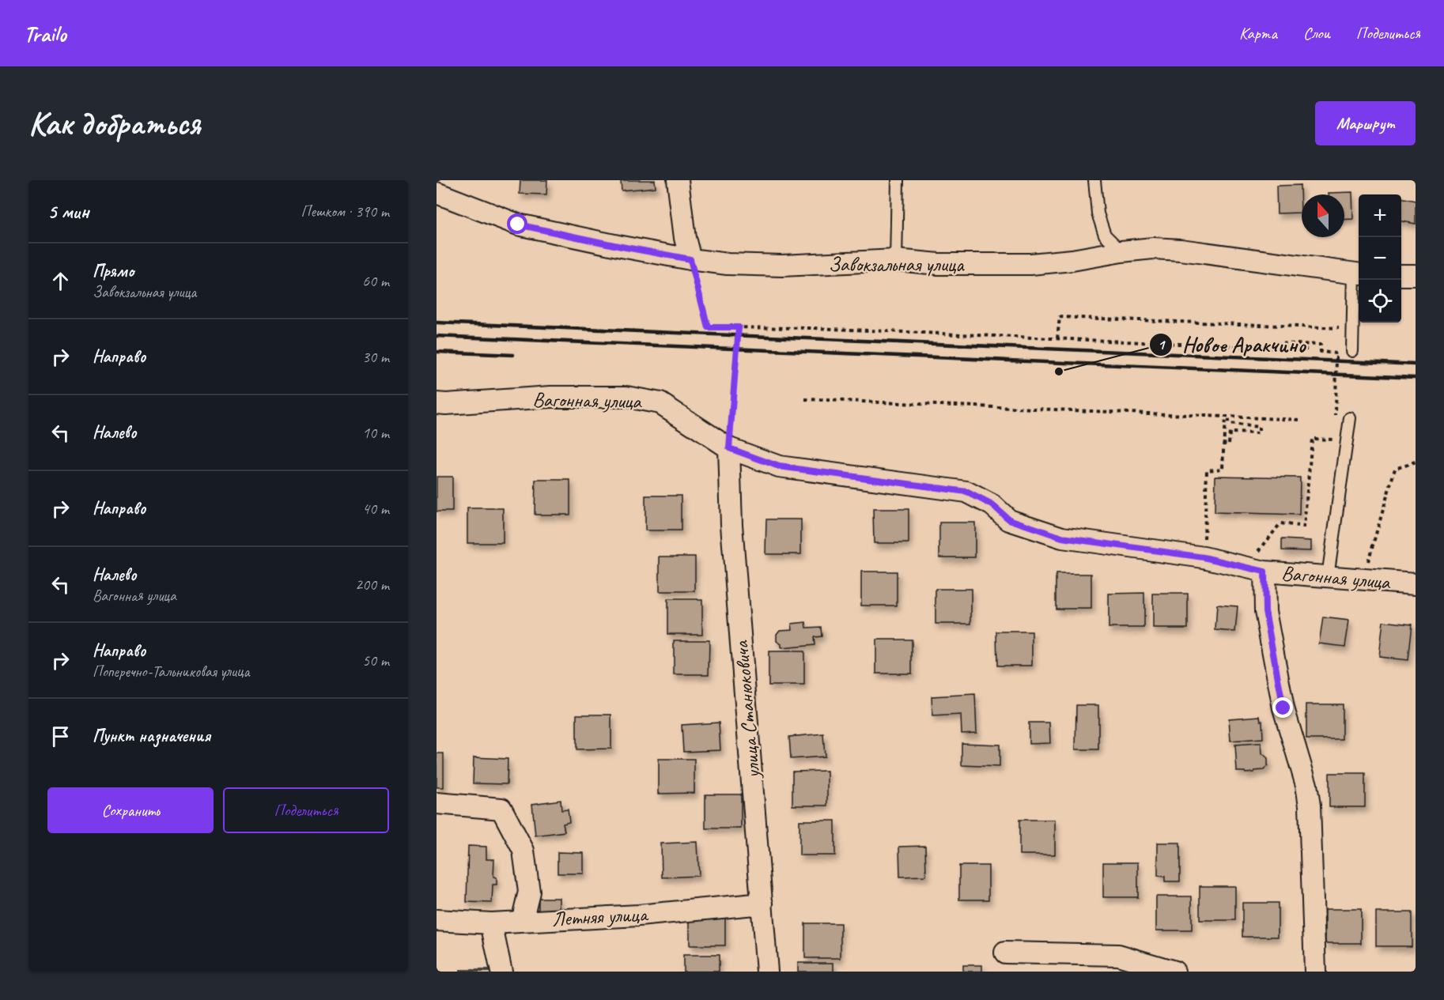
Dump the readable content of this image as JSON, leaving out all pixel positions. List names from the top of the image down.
{
  "streets": {
    "street": [
      "Завокзальная улица",
      "Вагонная улица",
      "улица Станюковича",
      "Летняя улица"
    ]
  },
  "crossings": [
    ["Вагонная улица", "улица Станюковича"],
    ["улица Станюковича", "Летняя улица"]
  ],
  "places": ["Новое Аракчино"],
  "north": "top",
  "page": {
    "header": "Trailo",
    "nav": ["Карта", "Слои", "Поделиться"],
    "buttons": [
      "Маршрут",
      ["Сохранить", "Поделиться"]
    ],
    "title": "Как добраться",
    "heading": ["5 мин", "Пешком · 390 m"],
    "map_buttons": ["+", "−"],
    "list": [
      ["Прямо", "Завокзальная улица", "60 m"],
      ["Направо", "30 m"],
      ["Налево", "10 m"],
      ["Направо", "40 m"],
      ["Налево", "Вагонная улица", "200 m"],
      ["Направо", "Поперечно-Тальниковая улица", "50 m"],
      "Пункт назначения"
    ]
  }
}
